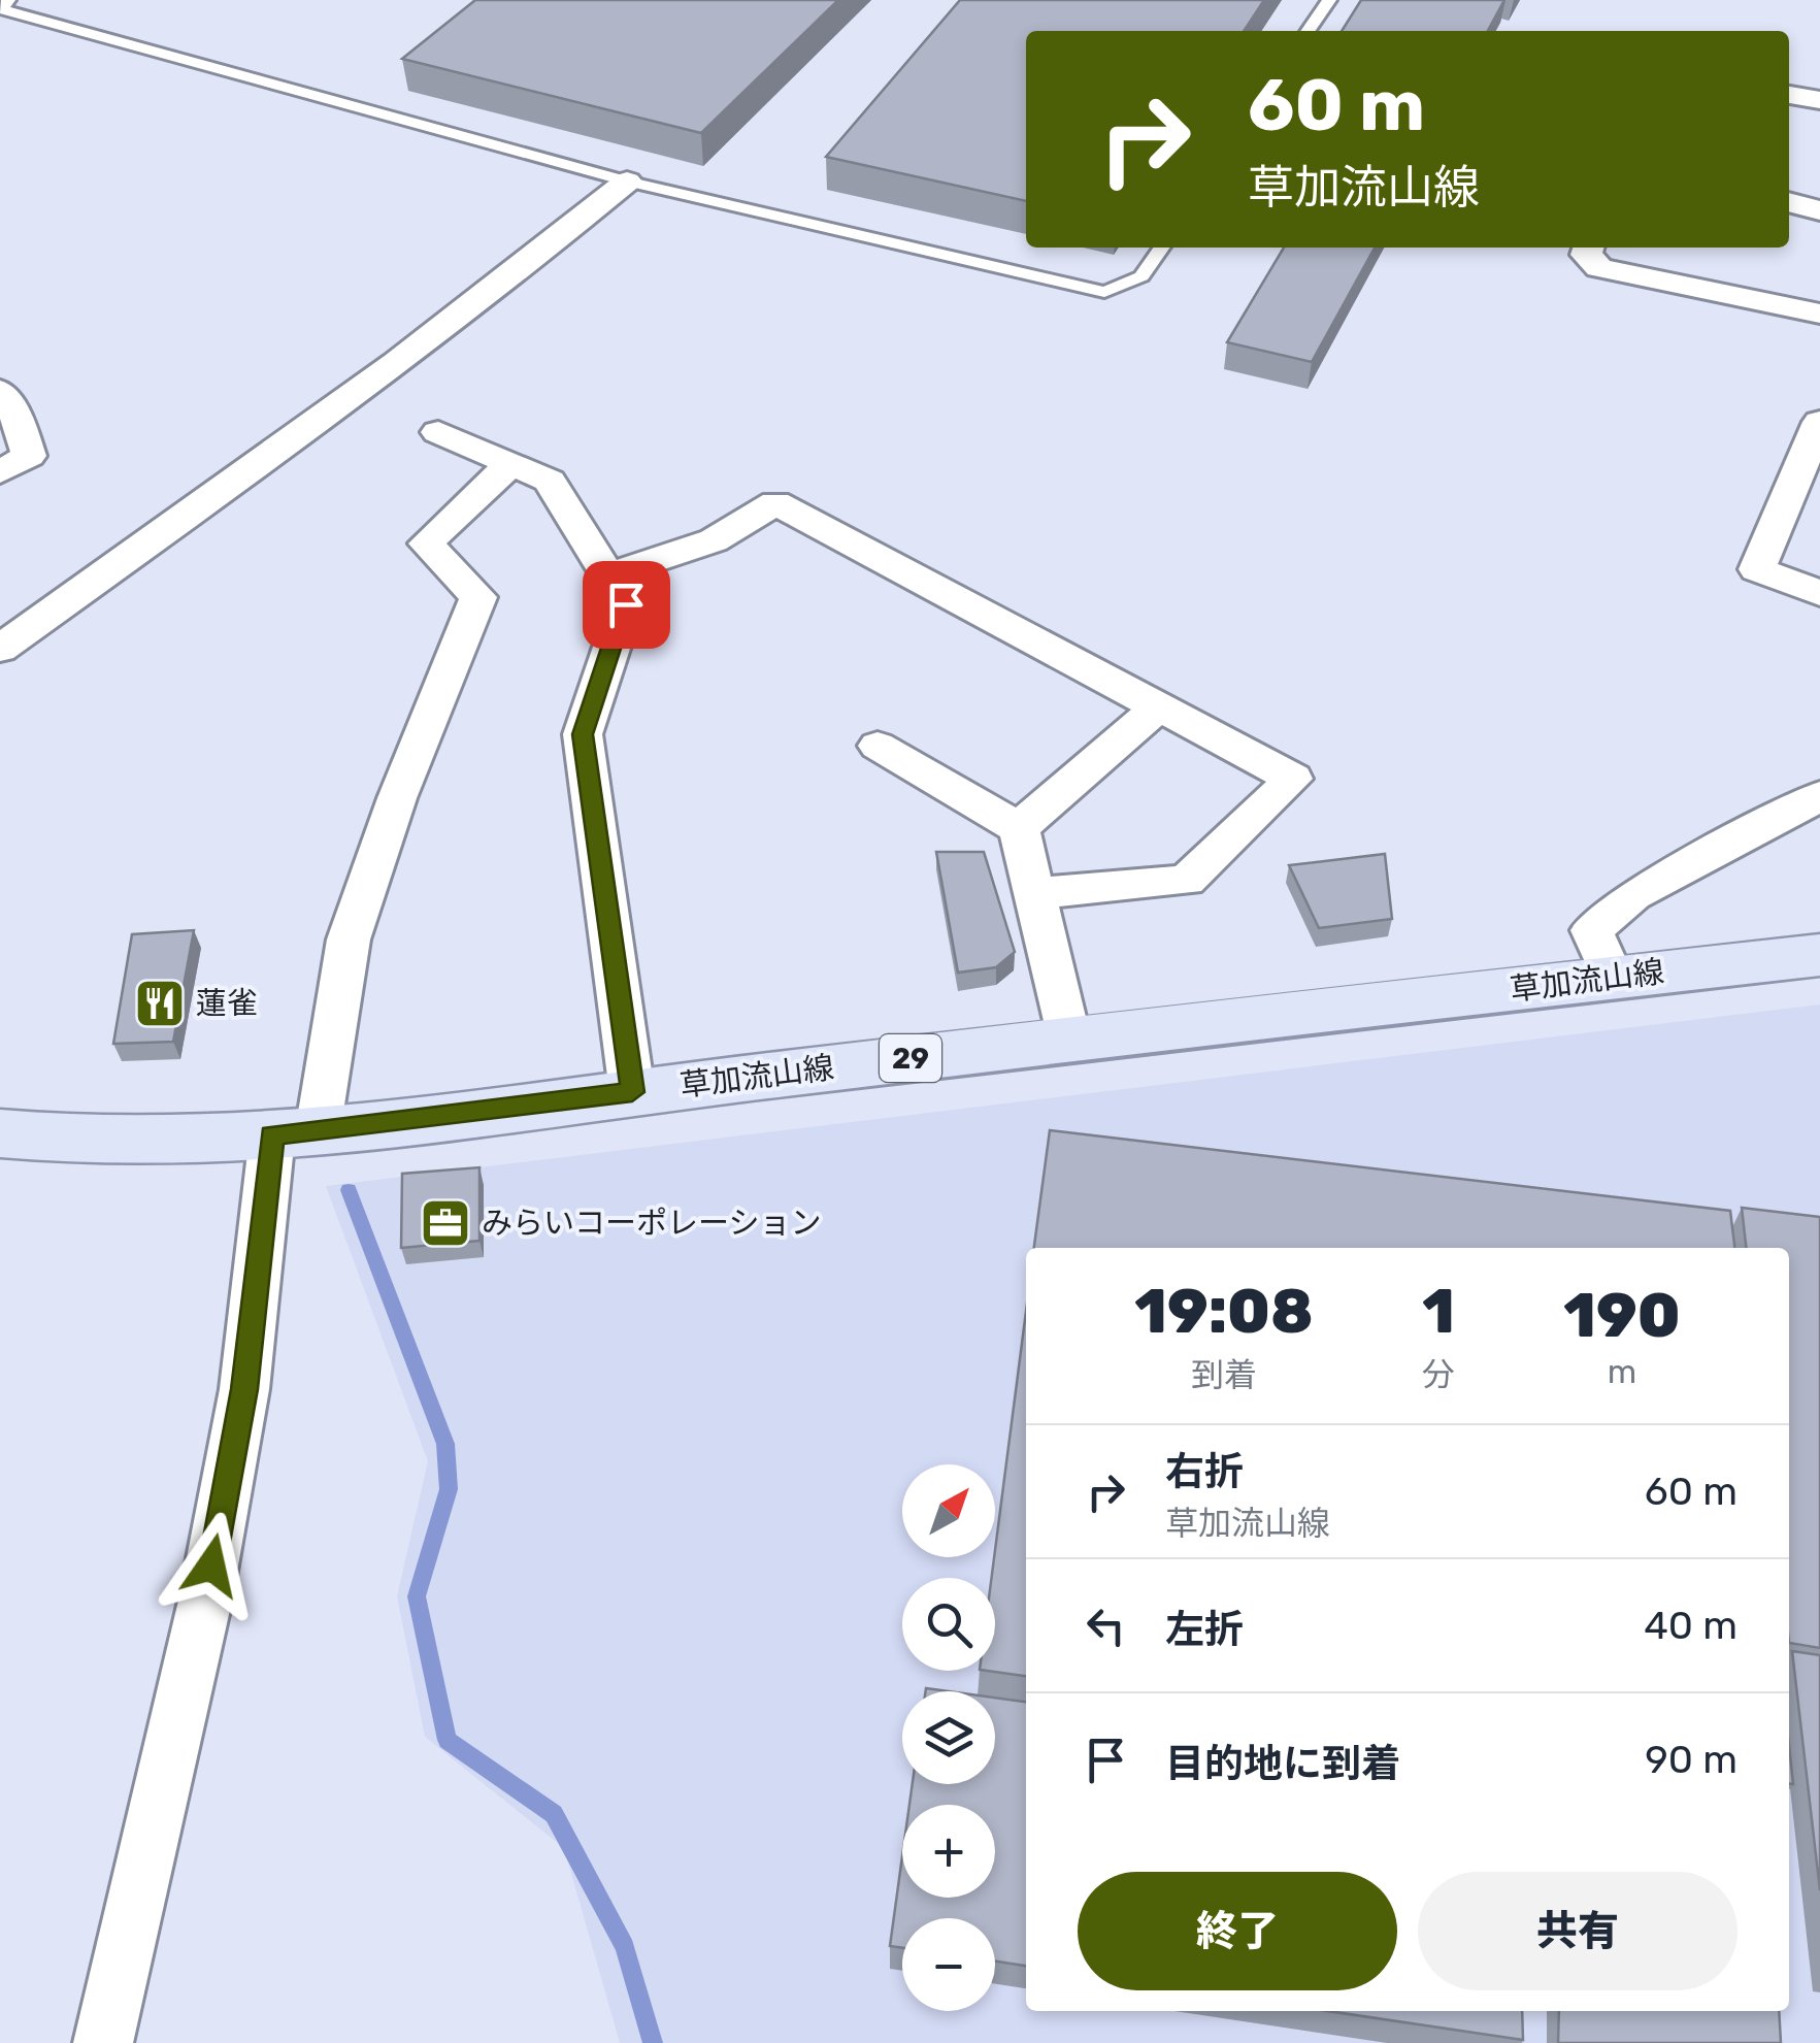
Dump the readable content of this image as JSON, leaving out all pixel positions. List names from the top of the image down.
{
  "streets": {
    "main road": ["草加流山線", "29"]
  },
  "places": {
    "restaurant": ["蓮雀"],
    "office": ["みらいコーポレーション"]
  },
  "north": "top right",
  "page": {
    "turn": ["60 m", "草加流山線"],
    "eta": [
      "19:08",
      "到着",
      "1",
      "分",
      "190",
      "m"
    ],
    "list": [
      {
        "name": "右折",
        "note": "草加流山線",
        "value": "60 m"
      },
      {
        "name": "左折",
        "value": "40 m"
      },
      {
        "name": "目的地に到着",
        "value": "90 m"
      }
    ],
    "map_buttons": ["+", "−"],
    "buttons": ["終了", "共有"]
  }
}
